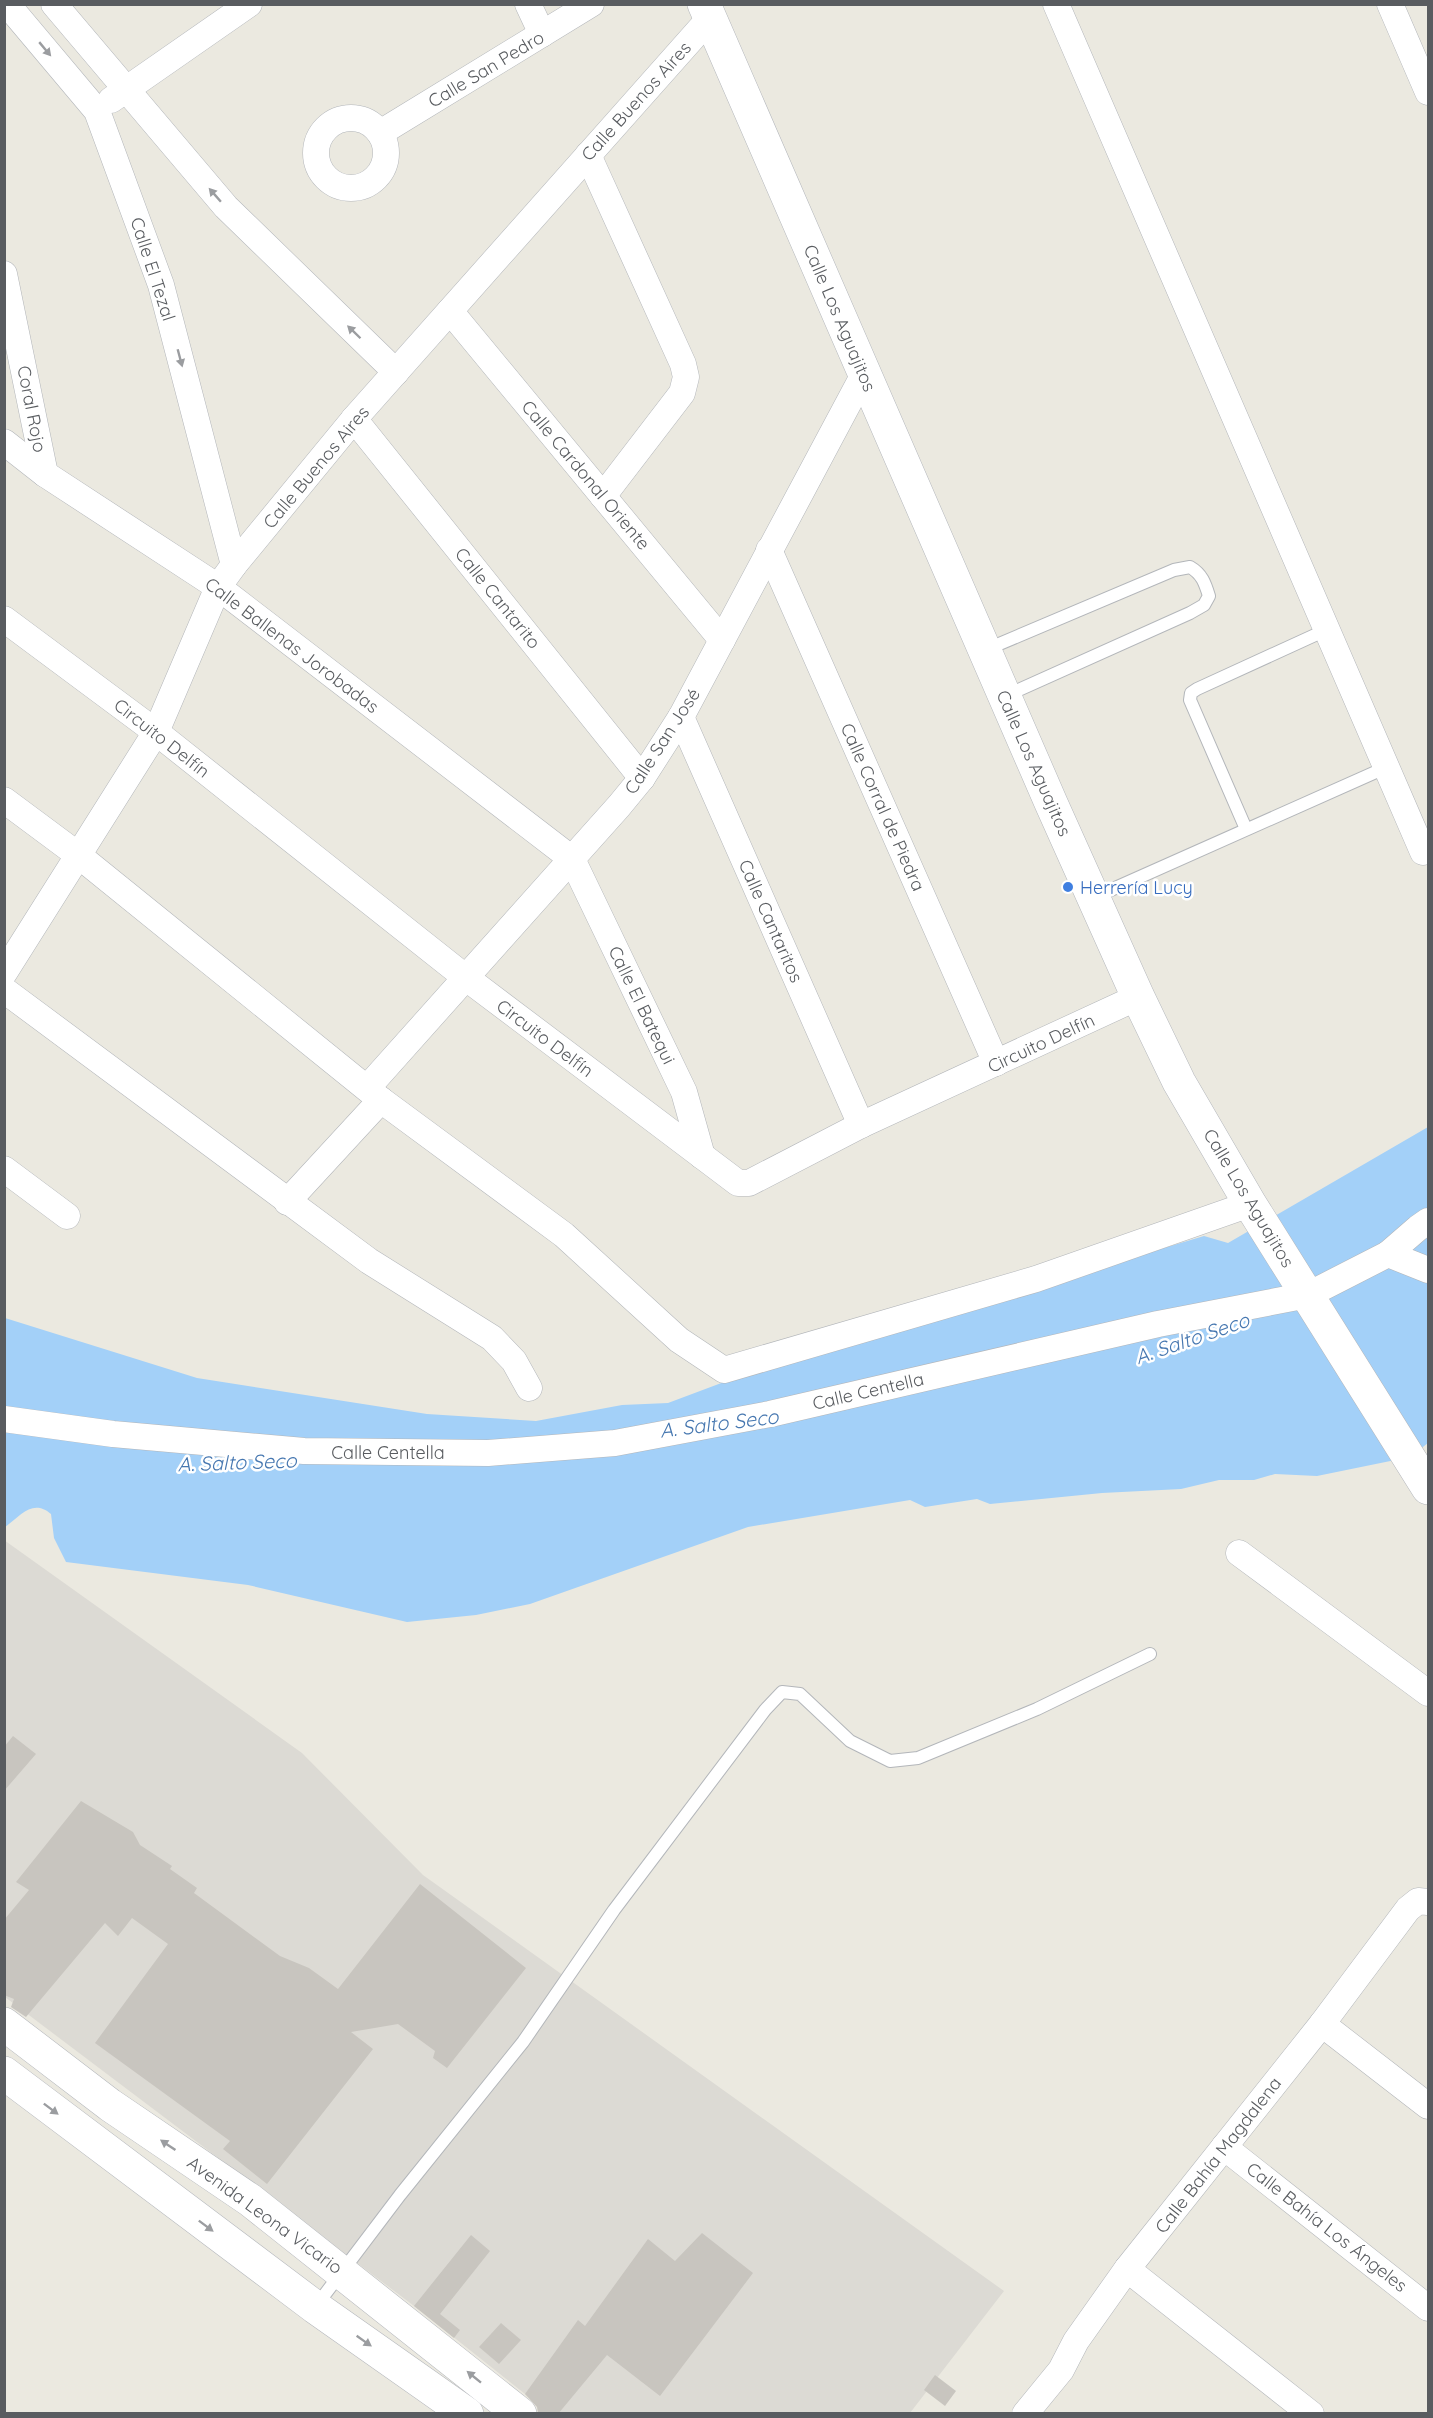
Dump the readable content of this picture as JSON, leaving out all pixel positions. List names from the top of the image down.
{
  "streets": {
    "street": [
      "Calle San Pedro",
      "Calle Buenos Aires",
      "Calle El Tezal",
      "Calle Los Aguajitos",
      "Coral Rojo",
      "Calle Cardonal Oriente",
      "Calle Cantarito",
      "Calle Ballenas Jorobadas",
      "Circuito Delfín",
      "Calle San José",
      "Calle Corral de Piedra",
      "Calle Cantaritos",
      "Calle El Batequi",
      "Calle Centella",
      "Calle Bahía Magdalena",
      "Avenida Leona Vicario",
      "Calle Bahía Los Ángeles"
    ]
  },
  "crossings": [
    ["Calle Buenos Aires", "Calle El Tezal"],
    ["Calle Buenos Aires", "Calle Los Aguajitos"],
    ["Calle Buenos Aires", "Calle Cardonal Oriente"],
    ["Calle Buenos Aires", "Calle Cantarito"],
    ["Calle Buenos Aires", "Calle Ballenas Jorobadas"],
    ["Calle Buenos Aires", "Circuito Delfín"],
    ["Calle Los Aguajitos", "Circuito Delfín"],
    ["Calle Los Aguajitos", "Calle San José"],
    ["Calle Los Aguajitos", "Calle Centella"],
    ["Coral Rojo", "Calle Ballenas Jorobadas"],
    ["Calle Cardonal Oriente", "Calle San José"],
    ["Calle Cantarito", "Calle San José"],
    ["Calle Ballenas Jorobadas", "Calle San José"],
    ["Calle Ballenas Jorobadas", "Calle El Batequi"],
    ["Circuito Delfín", "Calle San José"],
    ["Circuito Delfín", "Calle Corral de Piedra"],
    ["Circuito Delfín", "Calle Cantaritos"],
    ["Circuito Delfín", "Calle El Batequi"],
    ["Calle San José", "Calle Corral de Piedra"],
    ["Calle San José", "Calle Cantaritos"],
    ["Calle San José", "Calle El Batequi"],
    ["Calle Bahía Magdalena", "Calle Bahía Los Ángeles"]
  ],
  "water": ["A. Salto Seco"],
  "places": ["Herrería Lucy"]
}
